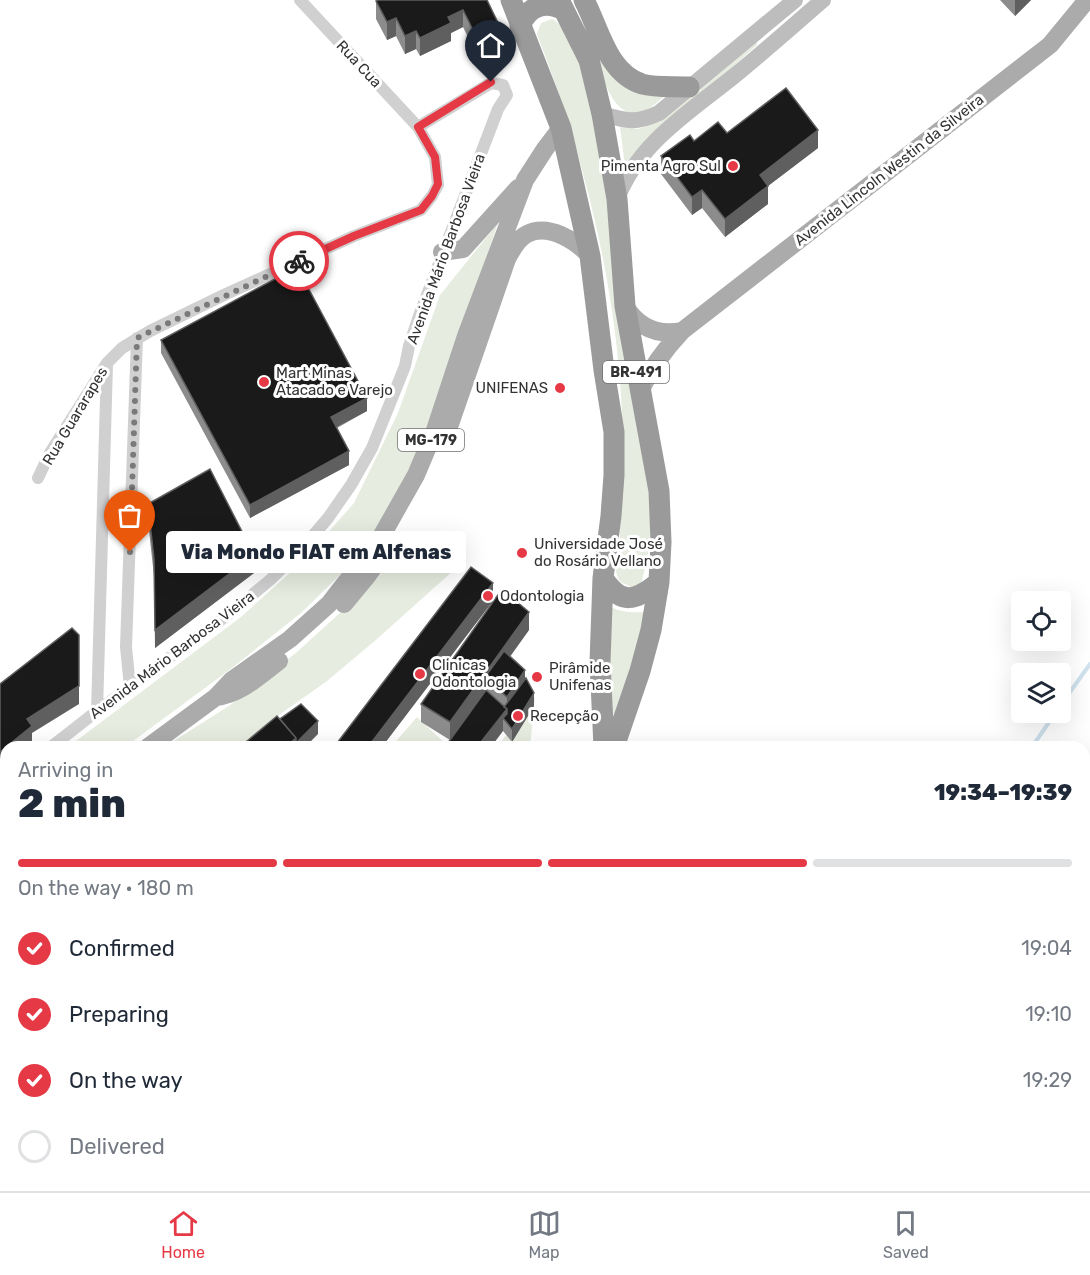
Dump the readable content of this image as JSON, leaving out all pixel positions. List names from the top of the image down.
{
  "streets": {
    "highway": ["BR-491"],
    "main road": ["Avenida Lincoln Westin da Silveira", "MG-179"],
    "street": ["Rua Cua", "Avenida Mário Barbosa Vieira", "Rua Guararapes"]
  },
  "crossings": [
    ["Rua Cua", "Avenida Mário Barbosa Vieira"],
    ["Rua Cua", "Rua Guararapes"],
    ["Avenida Lincoln Westin da Silveira", "BR-491"],
    ["Avenida Mário Barbosa Vieira", "Rua Guararapes"],
    ["BR-491", "MG-179"]
  ],
  "places": [
    "Pimenta Agro Sul",
    "Mart Minas Atacado e Varejo",
    "UNIFENAS",
    "Via Mondo FIAT em Alfenas",
    "Universidade José do Rosário Vellano",
    "Odontologia",
    "Clinicas Odontologia",
    "Pirâmide Unifenas",
    "Recepção"
  ],
  "page": {
    "bubble": "Via Mondo FIAT em Alfenas",
    "heading": ["2 min", "Arriving in", "19:34–19:39"],
    "bar": "On the way · 180 m",
    "list": [
      ["Confirmed", "19:04"],
      ["Preparing", "19:10"],
      ["On the way", "19:29"],
      "Delivered"
    ],
    "tabs": ["Home", "Map", "Saved"]
  }
}
